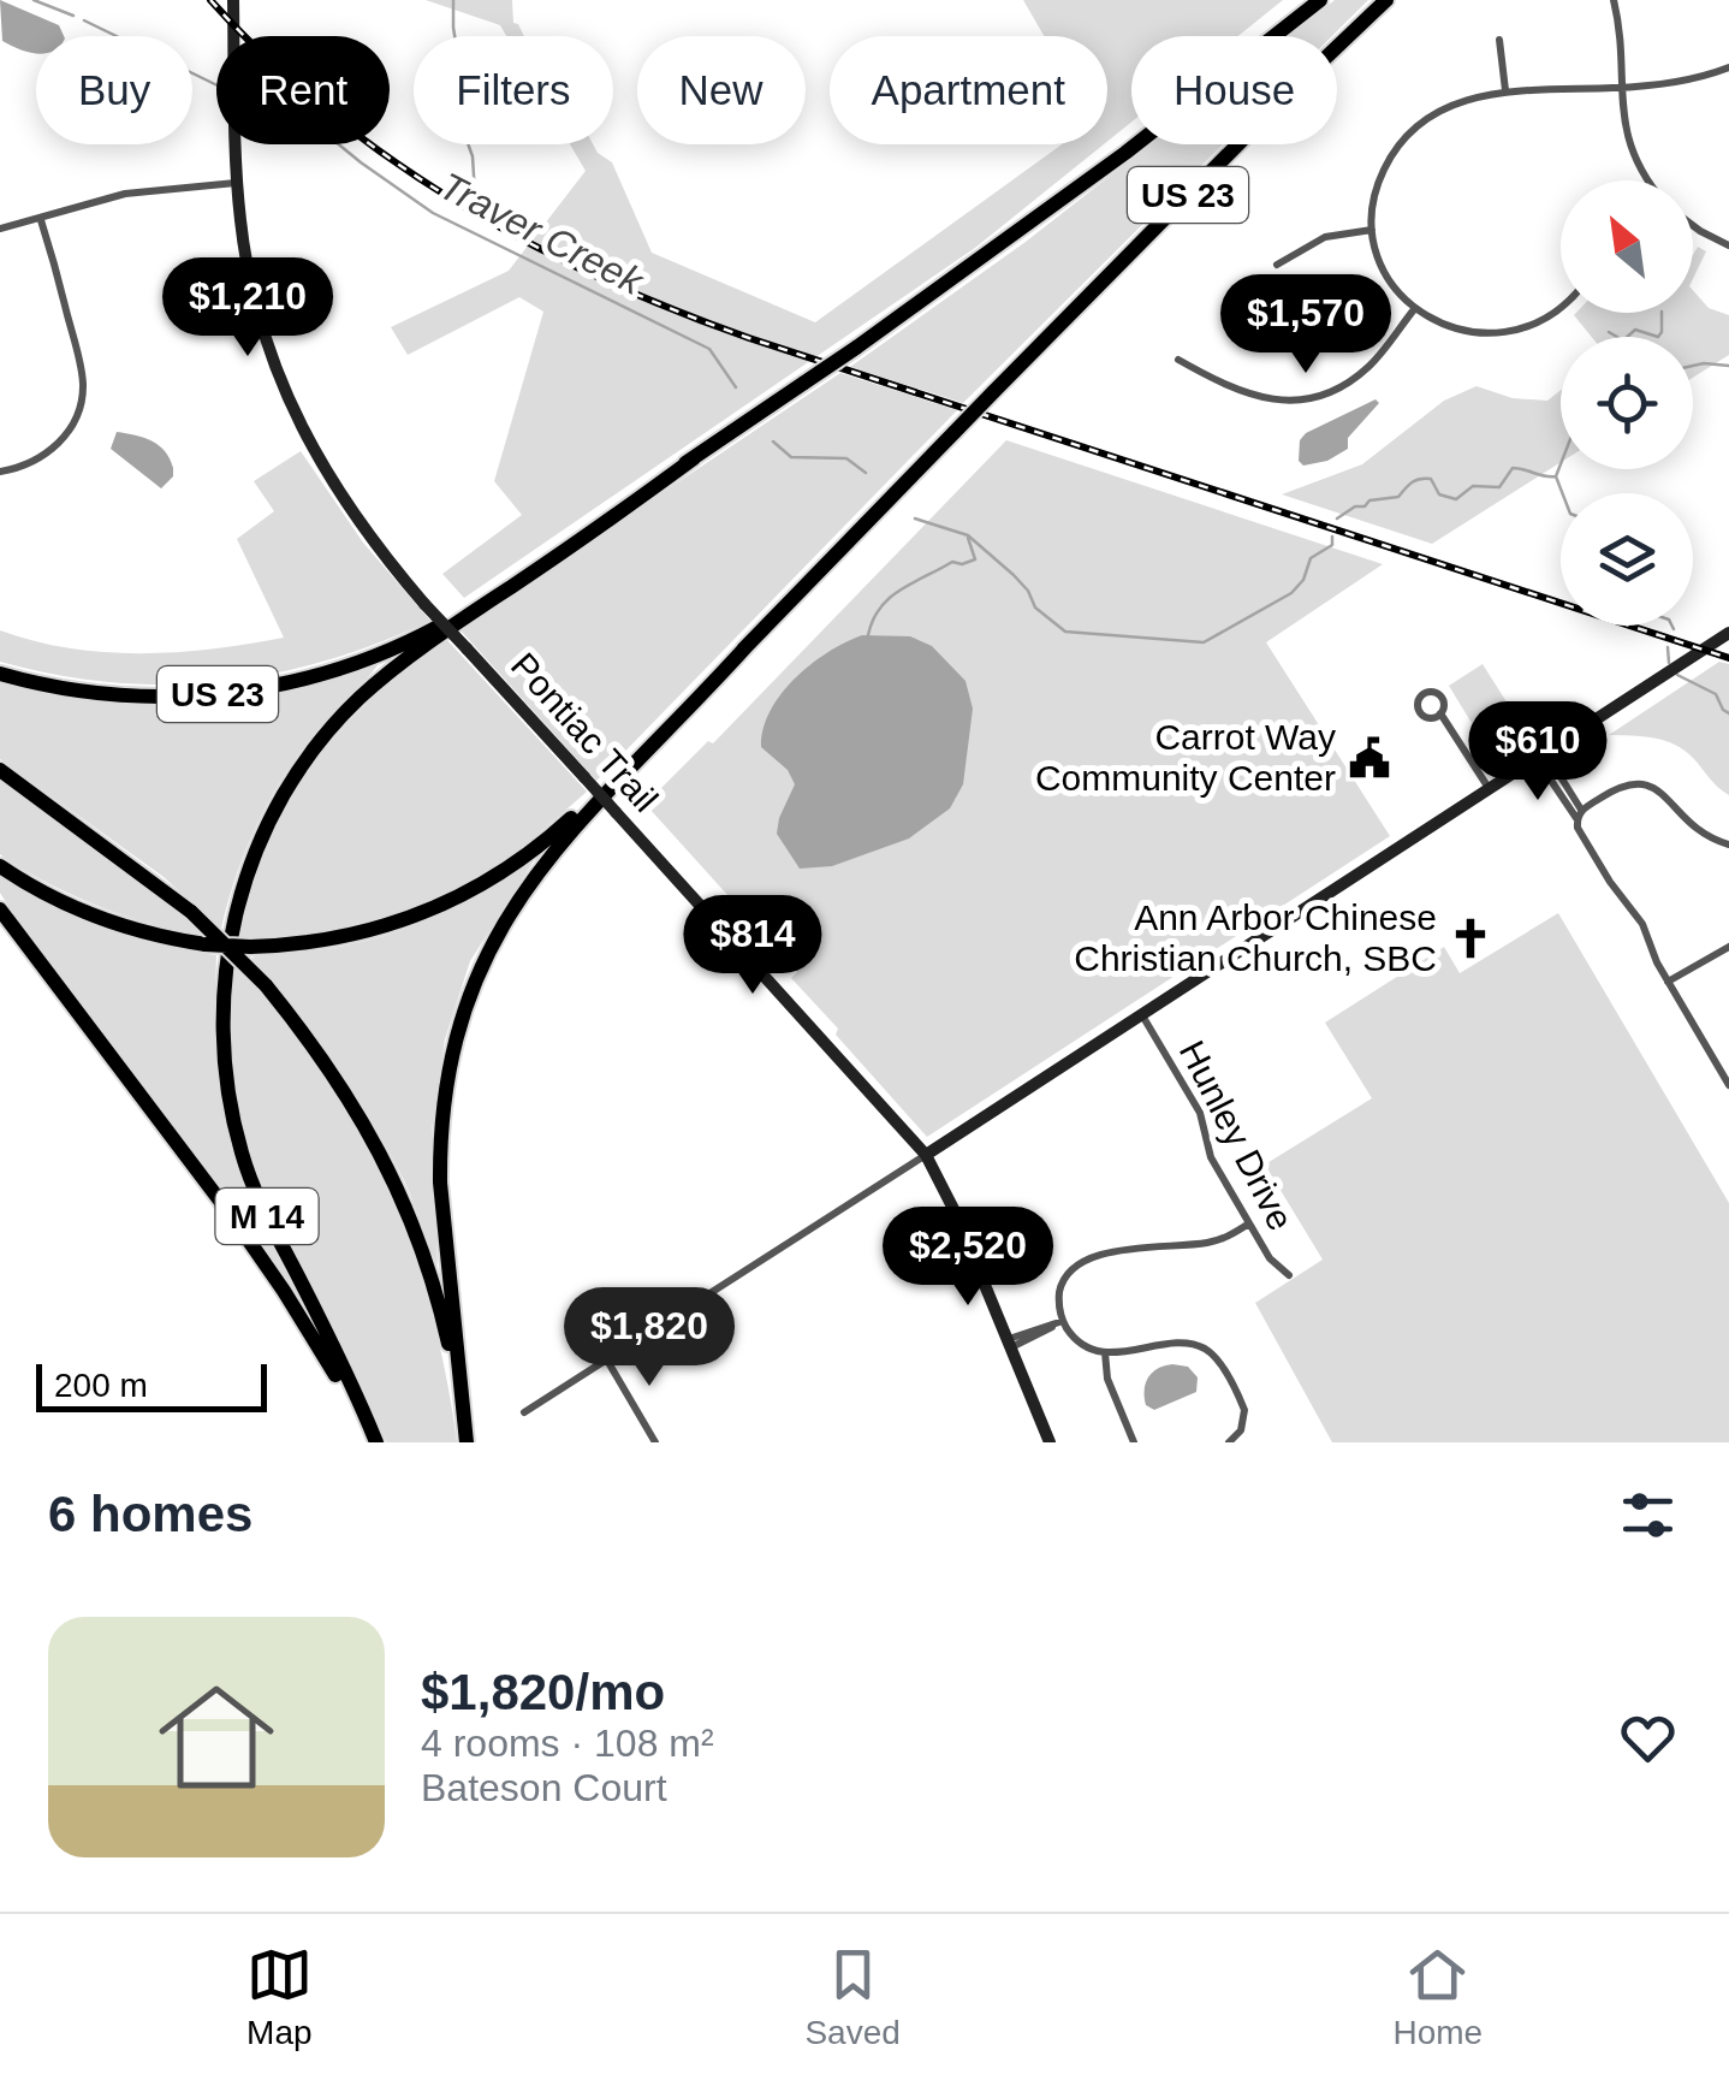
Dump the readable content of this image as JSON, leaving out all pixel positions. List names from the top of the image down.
{
  "streets": {
    "highway": ["US 23", "M 14"],
    "main road": ["Pontiac Trail"],
    "street": ["Hunley Drive"]
  },
  "crossings": [
    ["US 23", "M 14"]
  ],
  "water": ["Traver Creek"],
  "places": {
    "public building": ["Carrot Way Community Center"],
    "church": ["Ann Arbor Chinese Christian Church, SBC"]
  },
  "scale_bar": "200 m",
  "north": "top left",
  "page": {
    "chip": [
      "Buy",
      "Rent",
      "Filters",
      "New",
      "Apartment",
      "House"
    ],
    "price": [
      "$1,210",
      "$1,570",
      "$610",
      "$814",
      "$2,520",
      "$1,820"
    ],
    "scale": "200 m",
    "heading": "6 homes",
    "list": [
      {
        "name": "$1,820/mo",
        "note": "4 rooms · 108 m² · Bateson Court"
      }
    ],
    "tabs": ["Map", "Saved", "Home"]
  }
}
